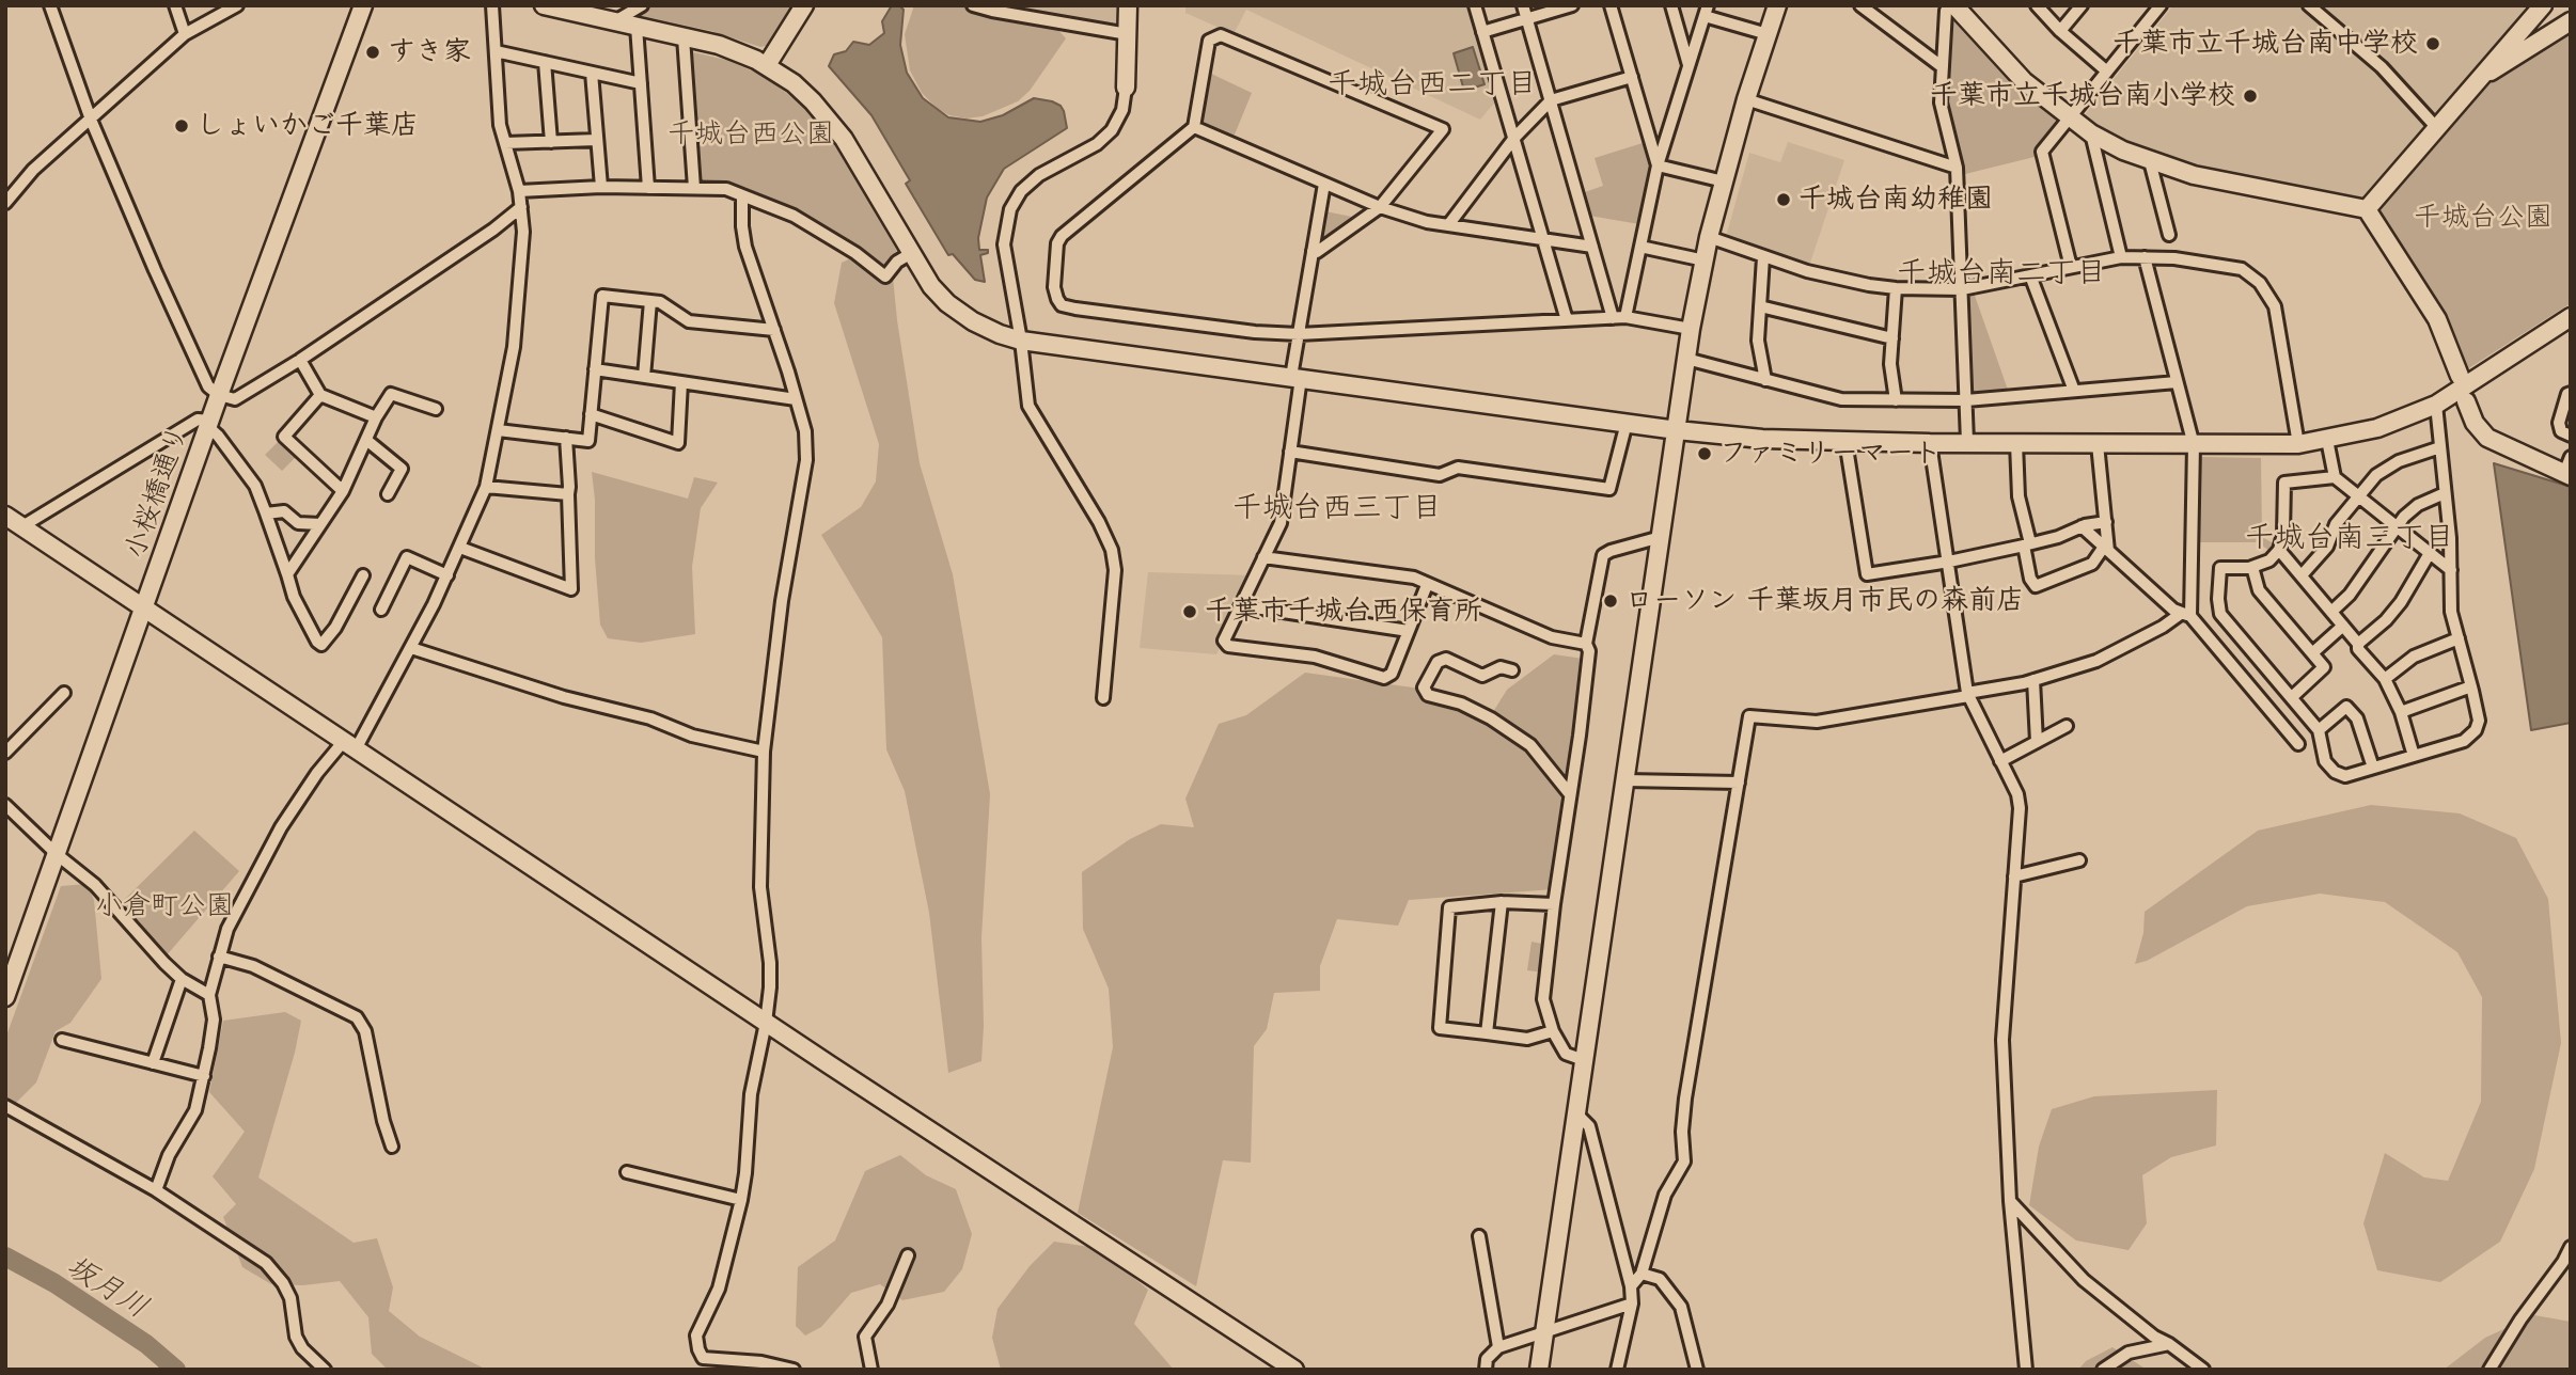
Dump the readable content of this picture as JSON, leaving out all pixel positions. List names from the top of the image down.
{
  "streets": {
    "street": ["小桜橋通り"]
  },
  "districts": [
    "千城台西二丁目",
    "千城台南二丁目",
    "千城台西三丁目",
    "千城台南三丁目"
  ],
  "water": ["坂月川"],
  "parks": ["千城台西公園", "千城台公園", "小倉町公園"],
  "places": [
    "千葉市立千城台南中学校",
    "すき家",
    "千葉市立千城台南小学校",
    "しょいかご千葉店",
    "千城台南幼稚園",
    "ファミリーマート",
    "ローソン 千葉坂月市民の森前店",
    "千葉市千城台西保育所"
  ]
}
